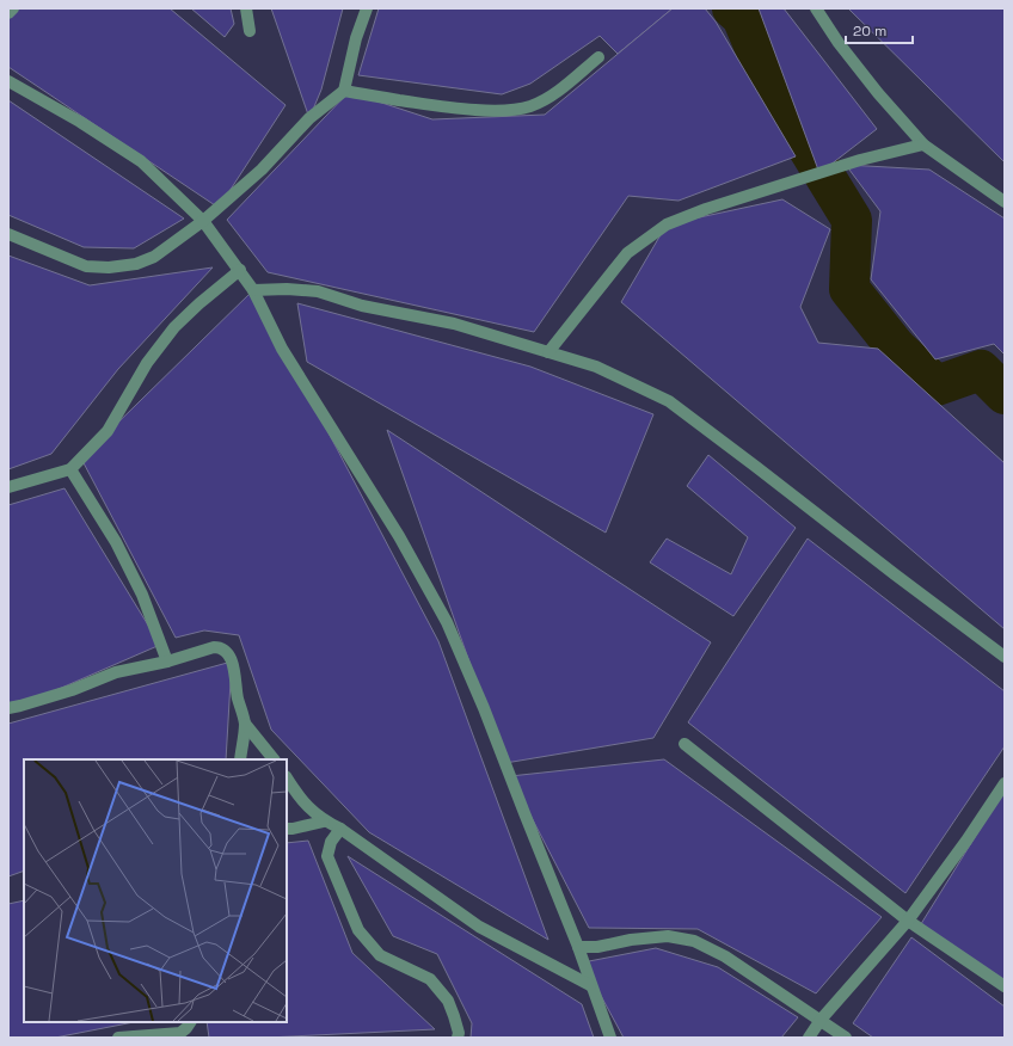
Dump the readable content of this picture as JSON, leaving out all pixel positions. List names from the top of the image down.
{
  "scale_bar": "20 m"
}
